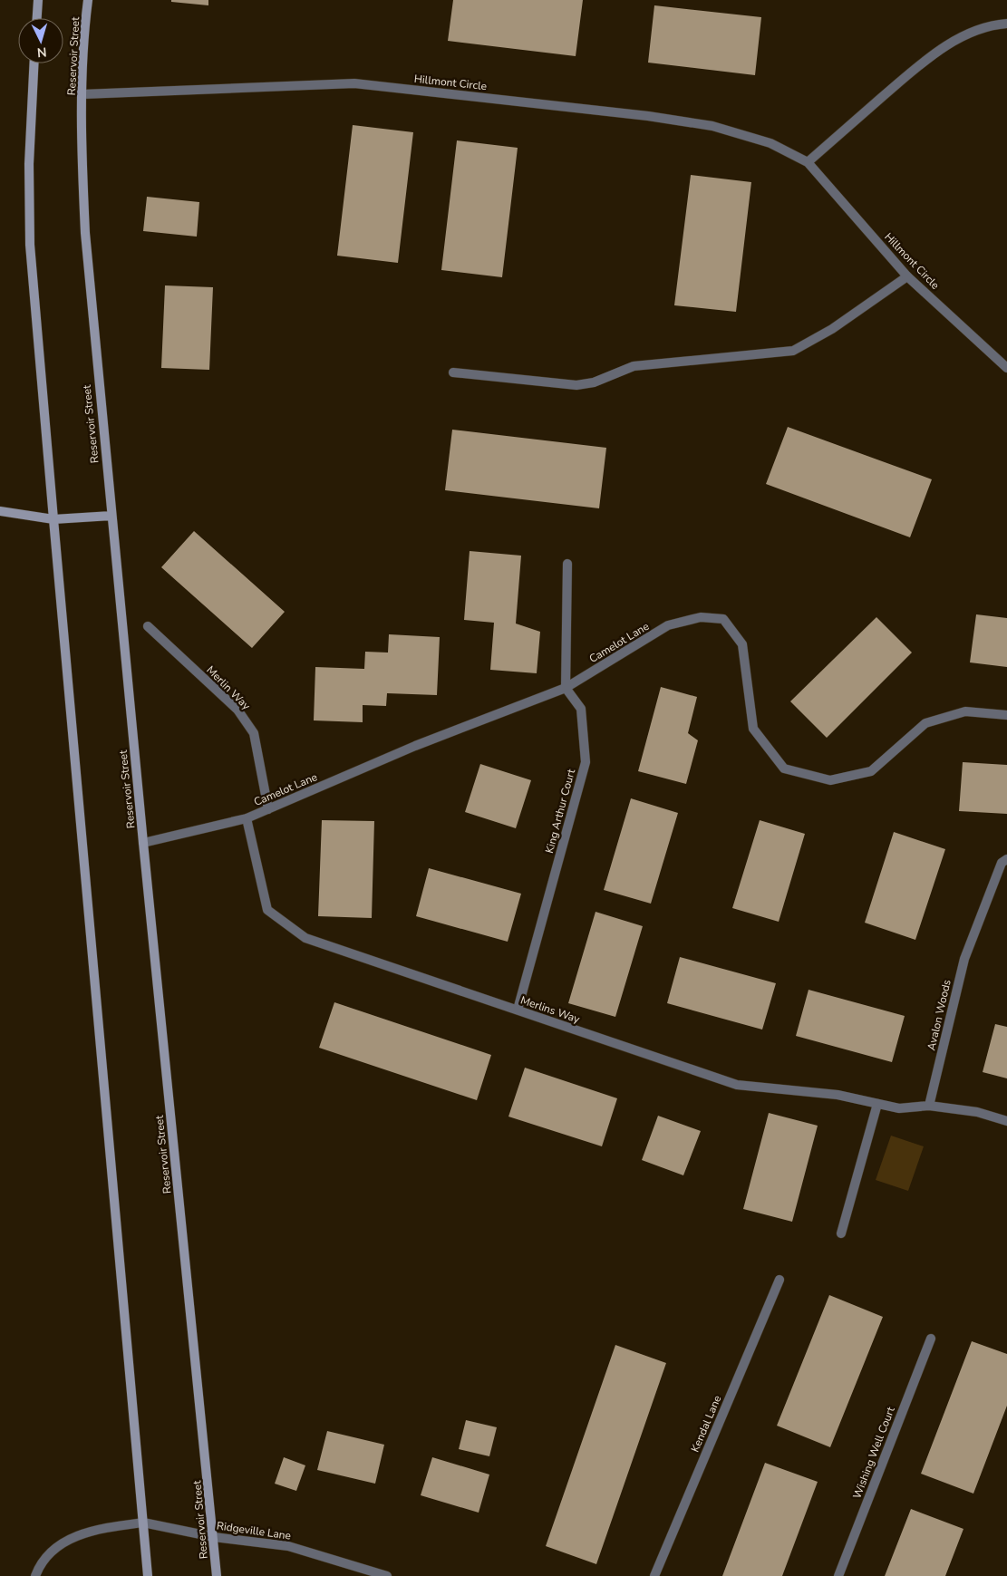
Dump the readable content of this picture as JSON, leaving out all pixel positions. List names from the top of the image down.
{
  "streets": {
    "main road": ["Reservoir Street"],
    "street": [
      "Hillmont Circle",
      "Camelot Lane",
      "Merlin Way",
      "King Arthur Court",
      "Merlins Way",
      "Avalon Woods",
      "Kendal Lane",
      "Wishing Well Court",
      "Ridgeville Lane"
    ]
  },
  "crossings": [
    ["Reservoir Street", "Hillmont Circle"],
    ["Reservoir Street", "Camelot Lane"],
    ["Reservoir Street", "Ridgeville Lane"],
    ["Camelot Lane", "Merlin Way"],
    ["Camelot Lane", "King Arthur Court"],
    ["Camelot Lane", "Merlins Way"],
    ["King Arthur Court", "Merlins Way"],
    ["Merlins Way", "Avalon Woods"]
  ],
  "north": "bottom"
}
